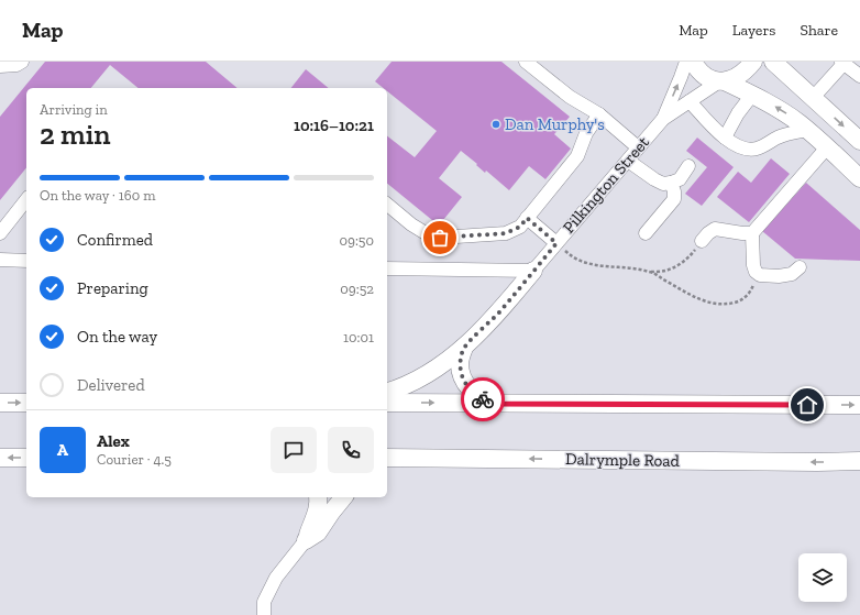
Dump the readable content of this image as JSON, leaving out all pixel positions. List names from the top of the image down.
{
  "streets": {
    "main road": ["Dalrymple Road"],
    "street": ["Pilkington Street"]
  },
  "places": ["Dan Murphy's"],
  "page": {
    "header": "Map",
    "nav": ["Map", "Layers", "Share"],
    "heading": ["2 min", "Arriving in", "10:16–10:21"],
    "panel": ["Alex", "Courier · 4.5"],
    "bar": "On the way · 160 m",
    "list": [
      ["Confirmed", "09:50"],
      ["Preparing", "09:52"],
      ["On the way", "10:01"],
      "Delivered"
    ],
    "round": "A"
  }
}
